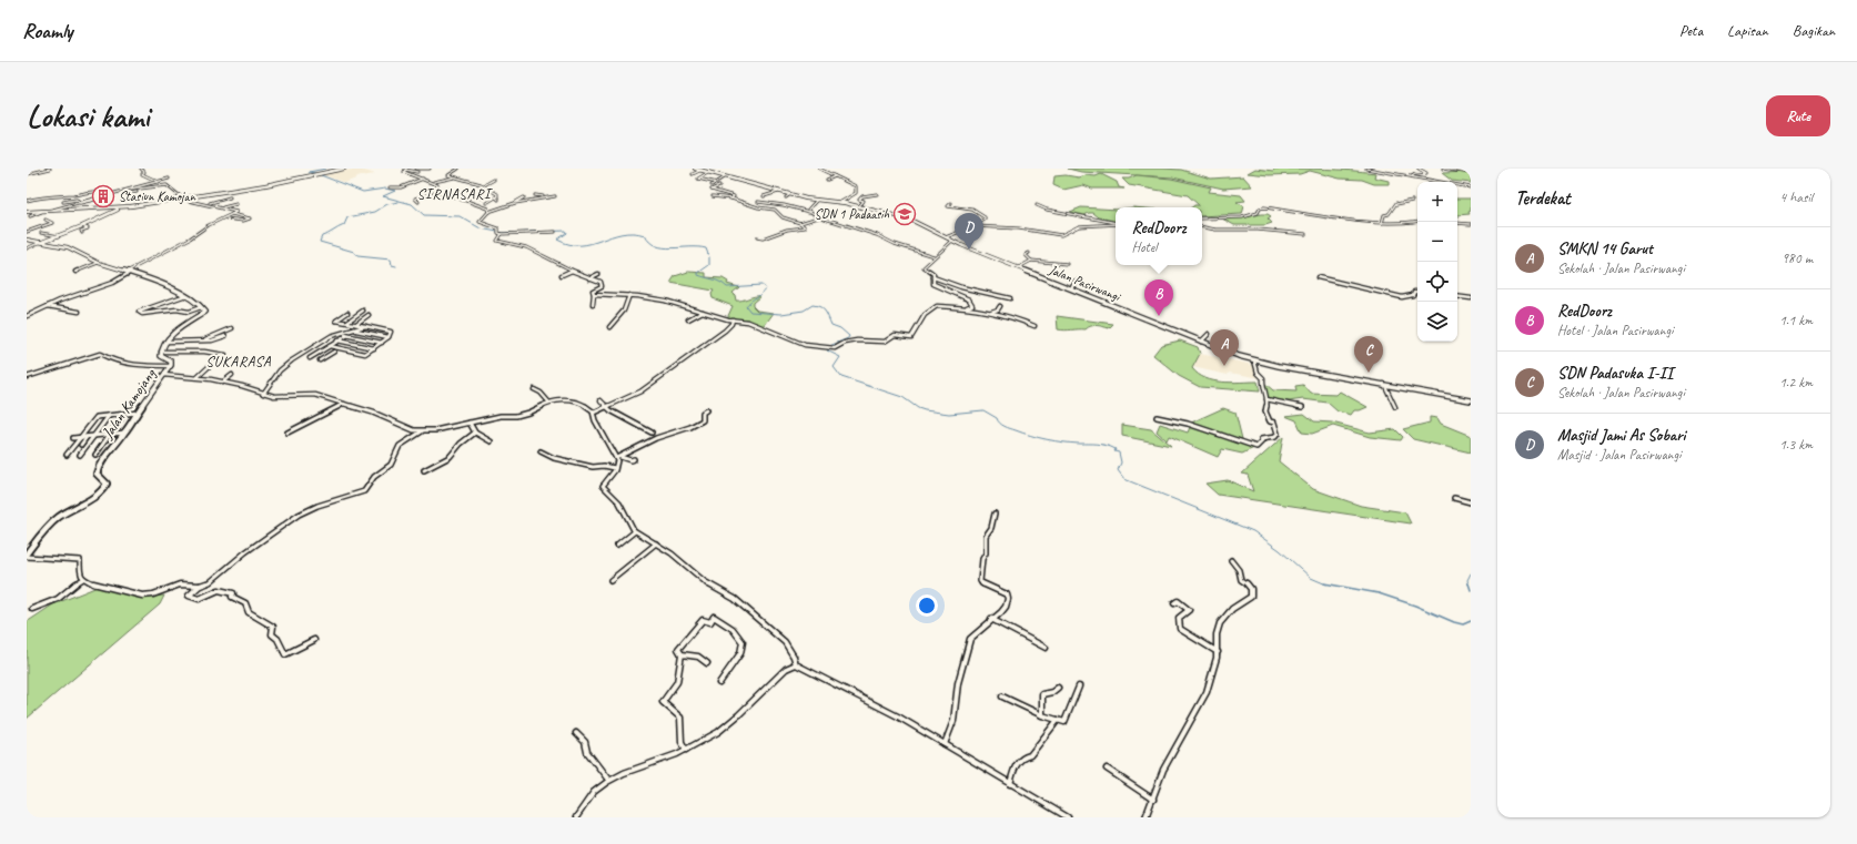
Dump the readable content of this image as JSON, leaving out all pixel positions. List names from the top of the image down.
{
  "streets": {
    "main road": ["Jalan Pasirwangi", "Jalan Kamojang"]
  },
  "districts": ["SIRNASARI", "SUKARASA"],
  "places": {
    "building": ["Stasiun Kamojan"],
    "school or university": ["SDN 1 Padaasih"]
  },
  "page": {
    "header": "Roamly",
    "nav": ["Peta", "Lapisan", "Bagikan"],
    "buttons": "Rute",
    "title": "Lokasi kami",
    "heading": ["Terdekat", "4 hasil"],
    "map_buttons": ["+", "−"],
    "popup": ["RedDoorz", "Hotel"],
    "pins": [
      "D",
      "B",
      "A",
      "C"
    ],
    "list": [
      {
        "mark": "A",
        "name": "SMKN 14 Garut",
        "note": "Sekolah · Jalan Pasirwangi",
        "value": "980 m"
      },
      {
        "mark": "B",
        "name": "RedDoorz",
        "note": "Hotel · Jalan Pasirwangi",
        "value": "1.1 km"
      },
      {
        "mark": "C",
        "name": "SDN Padasuka I-II",
        "note": "Sekolah · Jalan Pasirwangi",
        "value": "1.2 km"
      },
      {
        "mark": "D",
        "name": "Masjid Jami As Sobari",
        "note": "Masjid · Jalan Pasirwangi",
        "value": "1.3 km"
      }
    ]
  }
}
